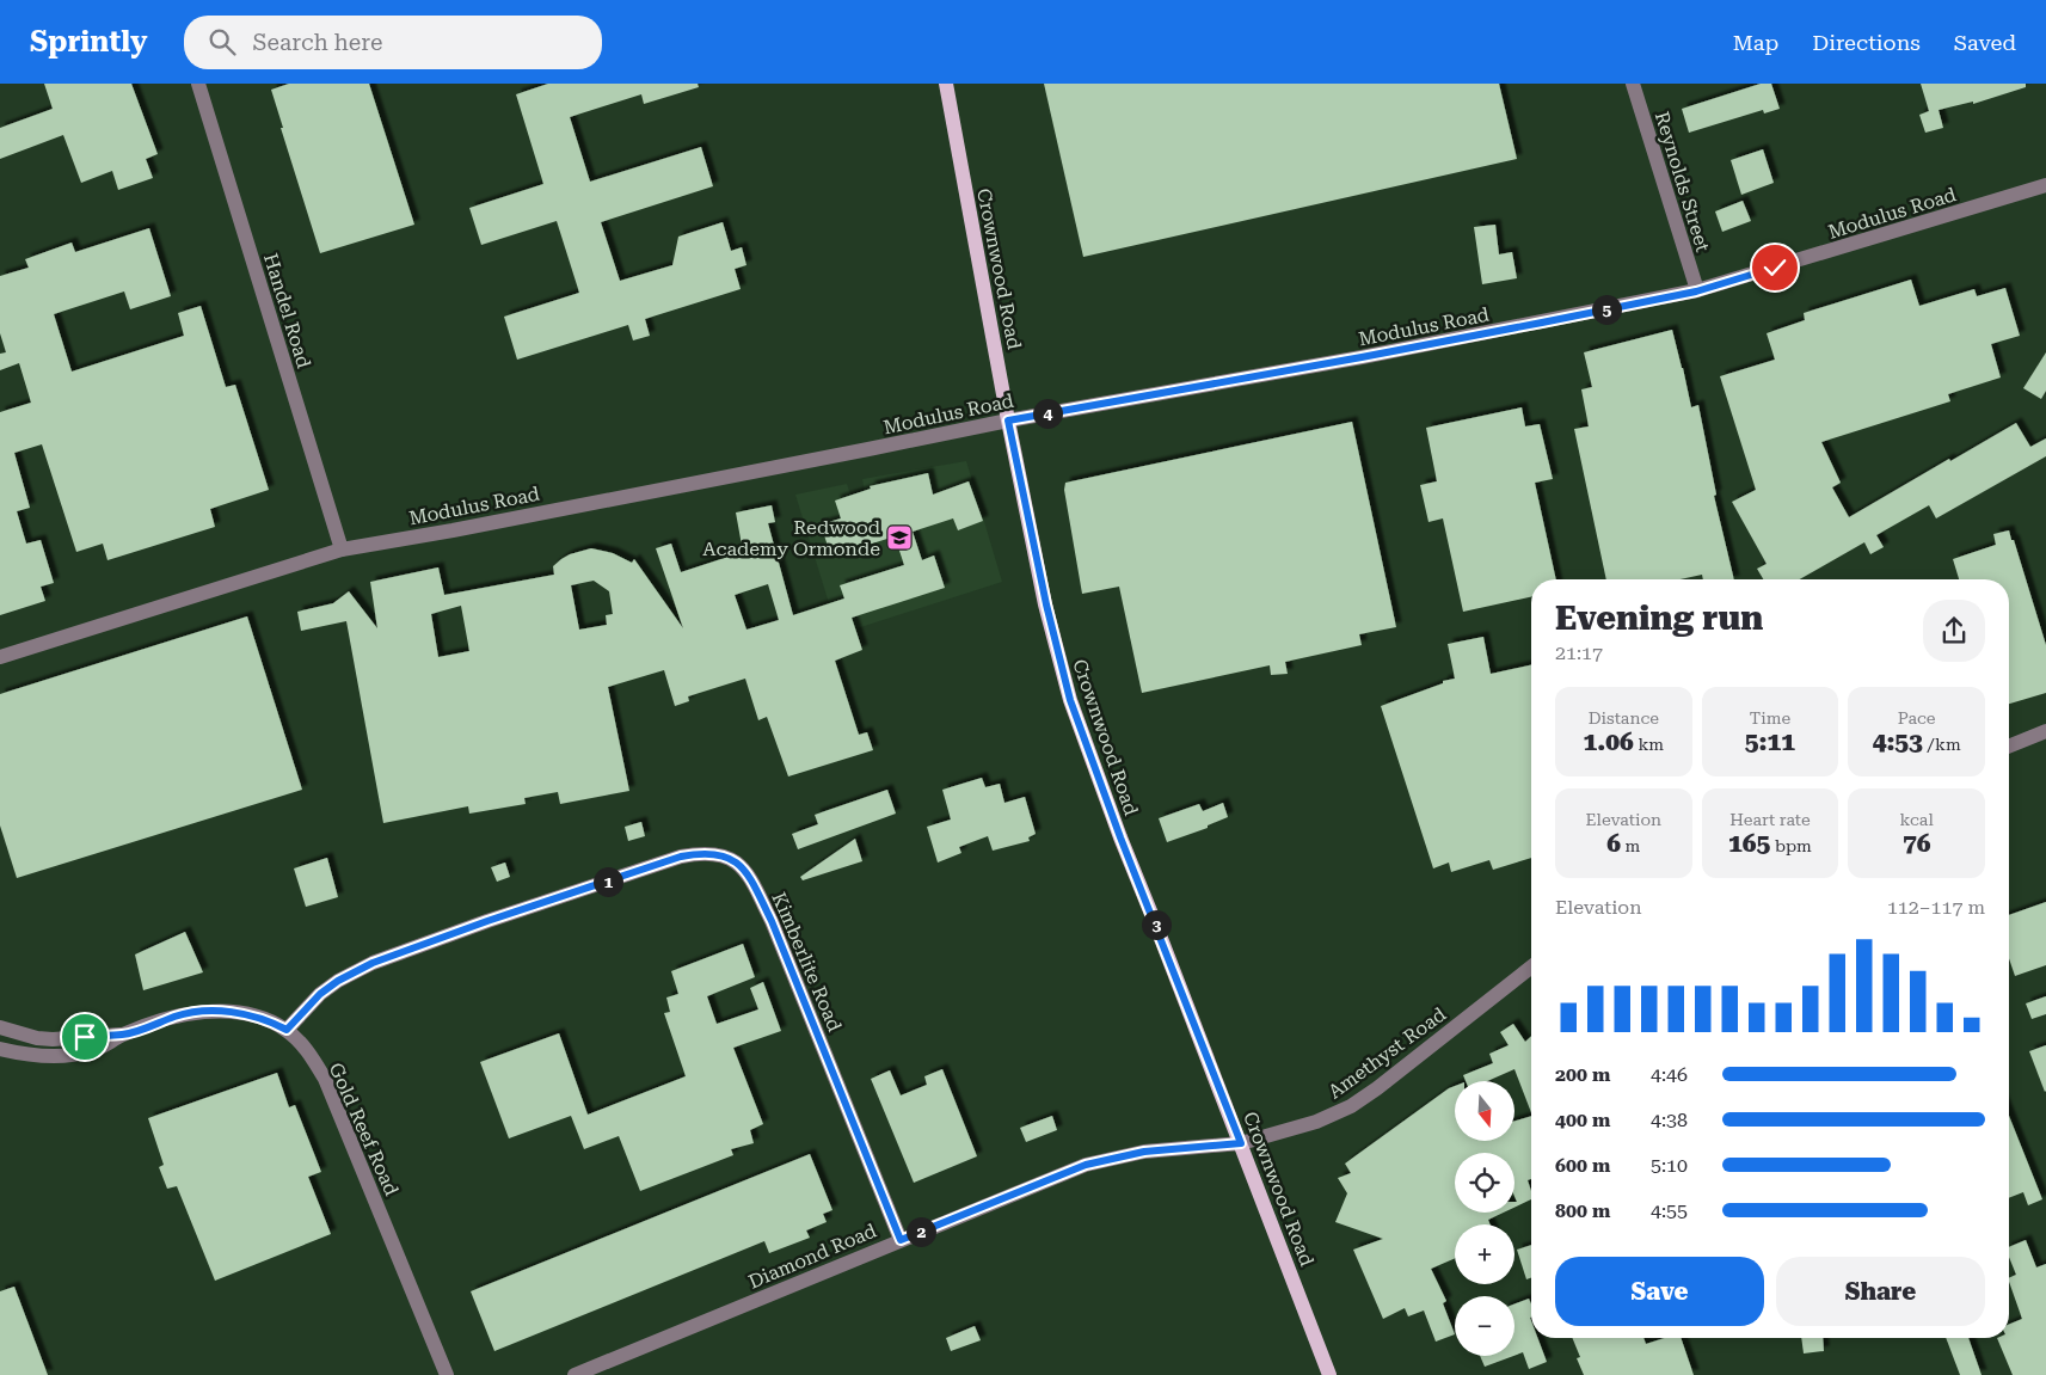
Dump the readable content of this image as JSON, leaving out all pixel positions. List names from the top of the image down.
{
  "streets": {
    "main road": ["Crownwood Road"],
    "street": [
      "Reynolds Street",
      "Modulus Road",
      "Handel Road",
      "Kimberlite Road",
      "Amethyst Road",
      "Gold Reef Road",
      "Diamond Road"
    ]
  },
  "crossings": [
    ["Reynolds Street", "Modulus Road"],
    ["Modulus Road", "Crownwood Road"],
    ["Modulus Road", "Handel Road"],
    ["Crownwood Road", "Amethyst Road"],
    ["Crownwood Road", "Diamond Road"],
    ["Kimberlite Road", "Gold Reef Road"],
    ["Kimberlite Road", "Diamond Road"],
    ["Amethyst Road", "Diamond Road"]
  ],
  "places": {
    "school or university": ["Redwood Academy Ormonde"]
  },
  "north": "bottom",
  "page": {
    "header": "Sprintly",
    "search": "Search here",
    "nav": ["Map", "Directions", "Saved"],
    "pins": [
      "5",
      "4",
      "1",
      "3",
      "2"
    ],
    "heading": ["Evening run", "21:17"],
    "stats": [
      ["Distance", "1.06 km"],
      ["Time", "5:11"],
      ["Pace", "4:53 /km"],
      ["Elevation", "6 m"],
      ["Heart rate", "165 bpm"],
      ["kcal", "76"]
    ],
    "chart": ["Elevation", "112–117 m"],
    "list": [
      {
        "name": "200 m",
        "note": "4:46"
      },
      {
        "name": "400 m",
        "note": "4:38"
      },
      {
        "name": "600 m",
        "note": "5:10"
      },
      {
        "name": "800 m",
        "note": "4:55"
      }
    ],
    "map_buttons": ["+", "−"],
    "buttons": ["Save", "Share"]
  }
}
